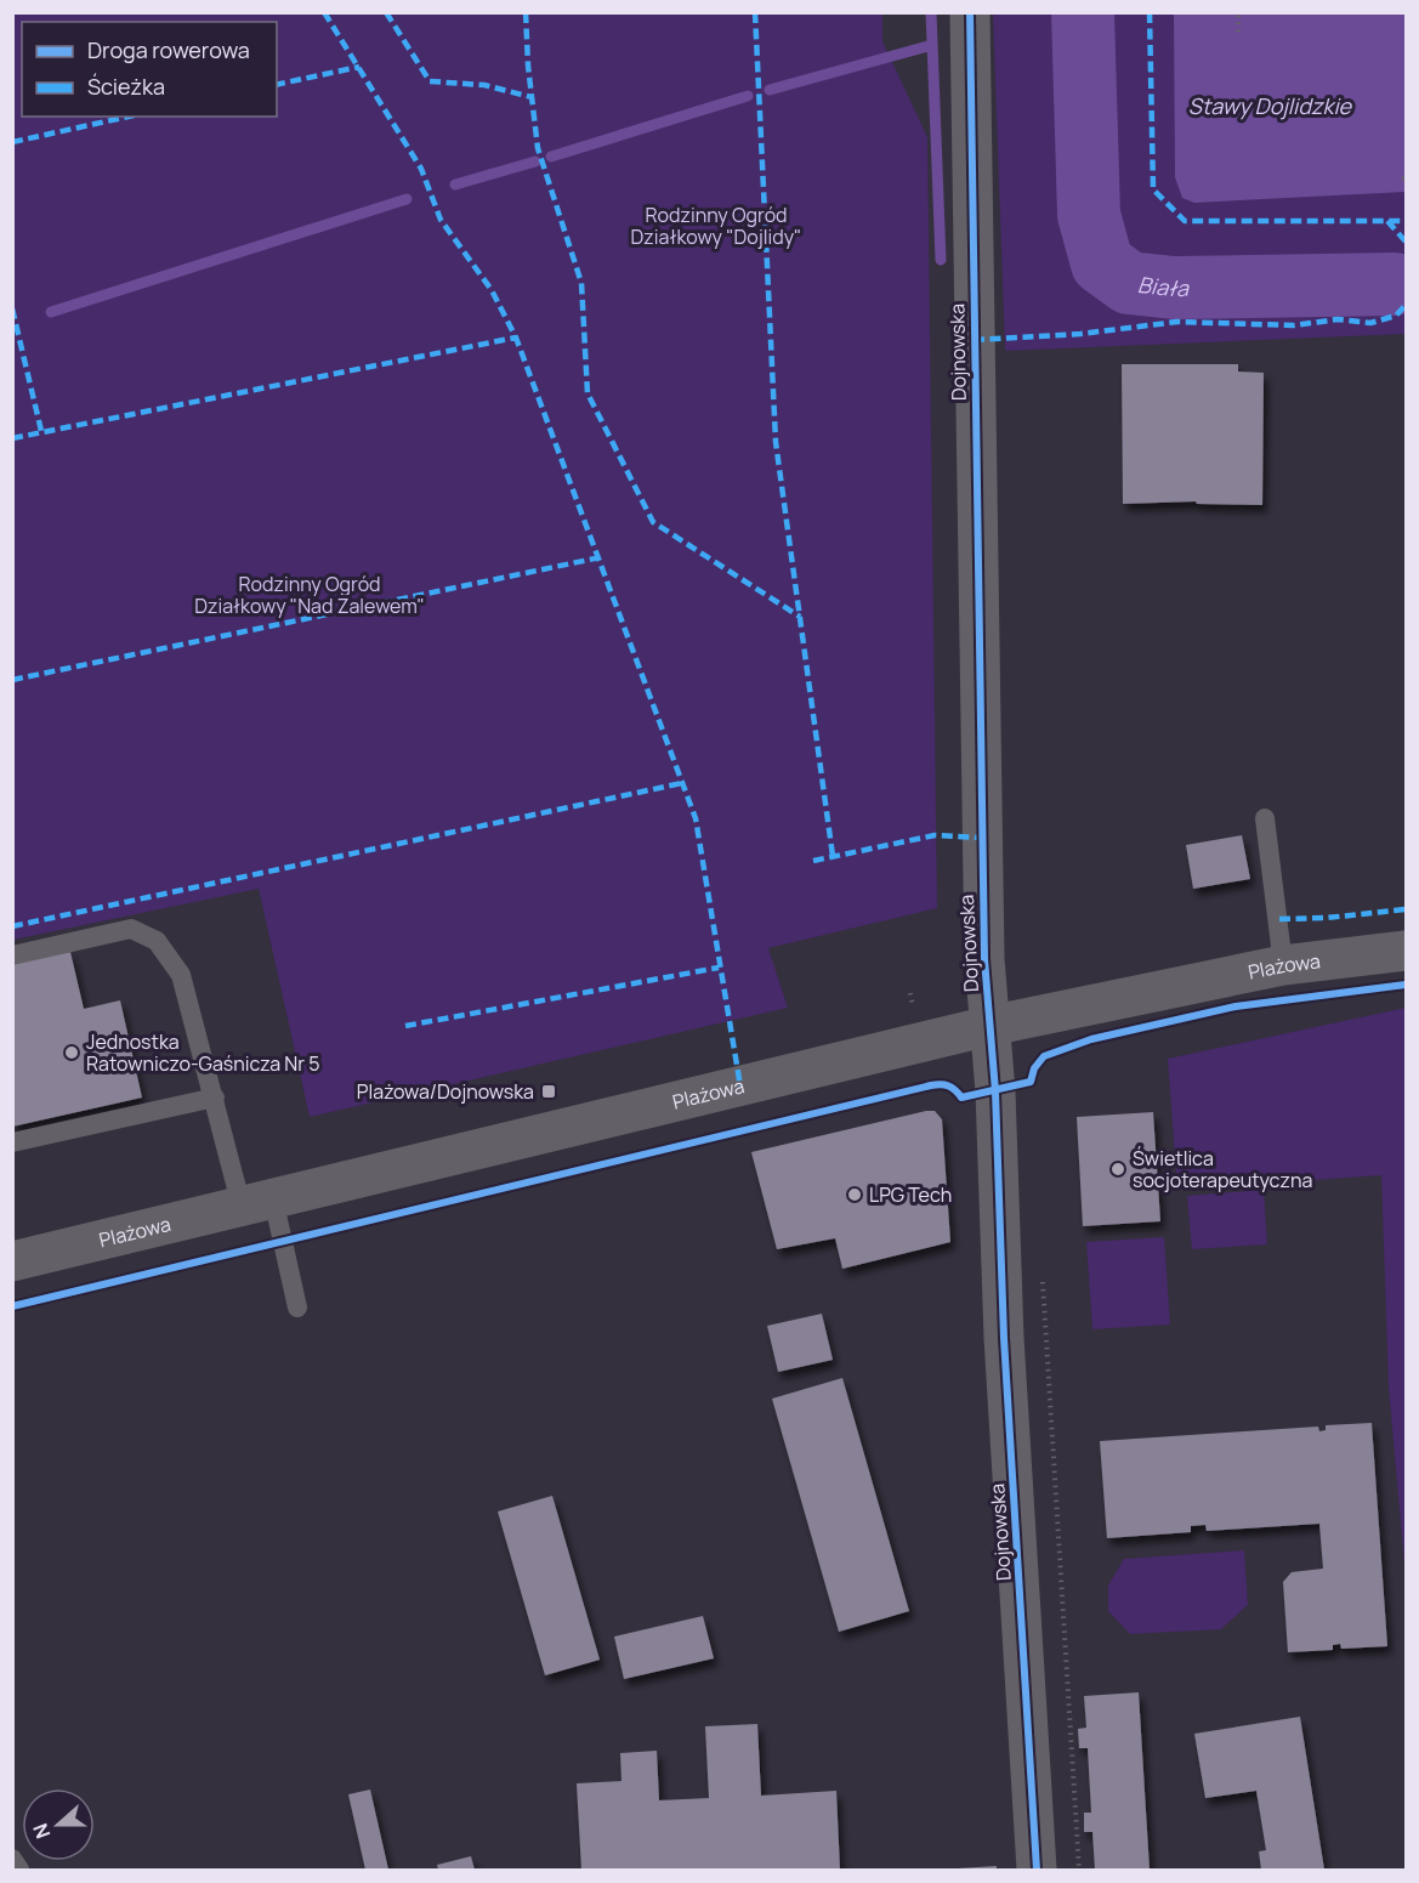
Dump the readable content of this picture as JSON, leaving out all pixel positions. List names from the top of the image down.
{
  "streets": {
    "street": ["Dojnowska", "Plażowa"]
  },
  "crossings": [
    ["Dojnowska", "Plażowa"]
  ],
  "water": ["Stawy Dojlidzkie", "Biała"],
  "parks": ["Rodzinny Ogród Działkowy \"Dojlidy\"", "Rodzinny Ogród Działkowy \"Nad Zalewem\""],
  "places": {
    "other": ["Jednostka Ratowniczo-Gaśnicza Nr 5", "Świetlica socjoterapeutyczna", "LPG Tech"],
    "transit": ["Plażowa/Dojnowska"]
  },
  "legend": ["Droga rowerowa", "Ścieżka"],
  "north": "left"
}
